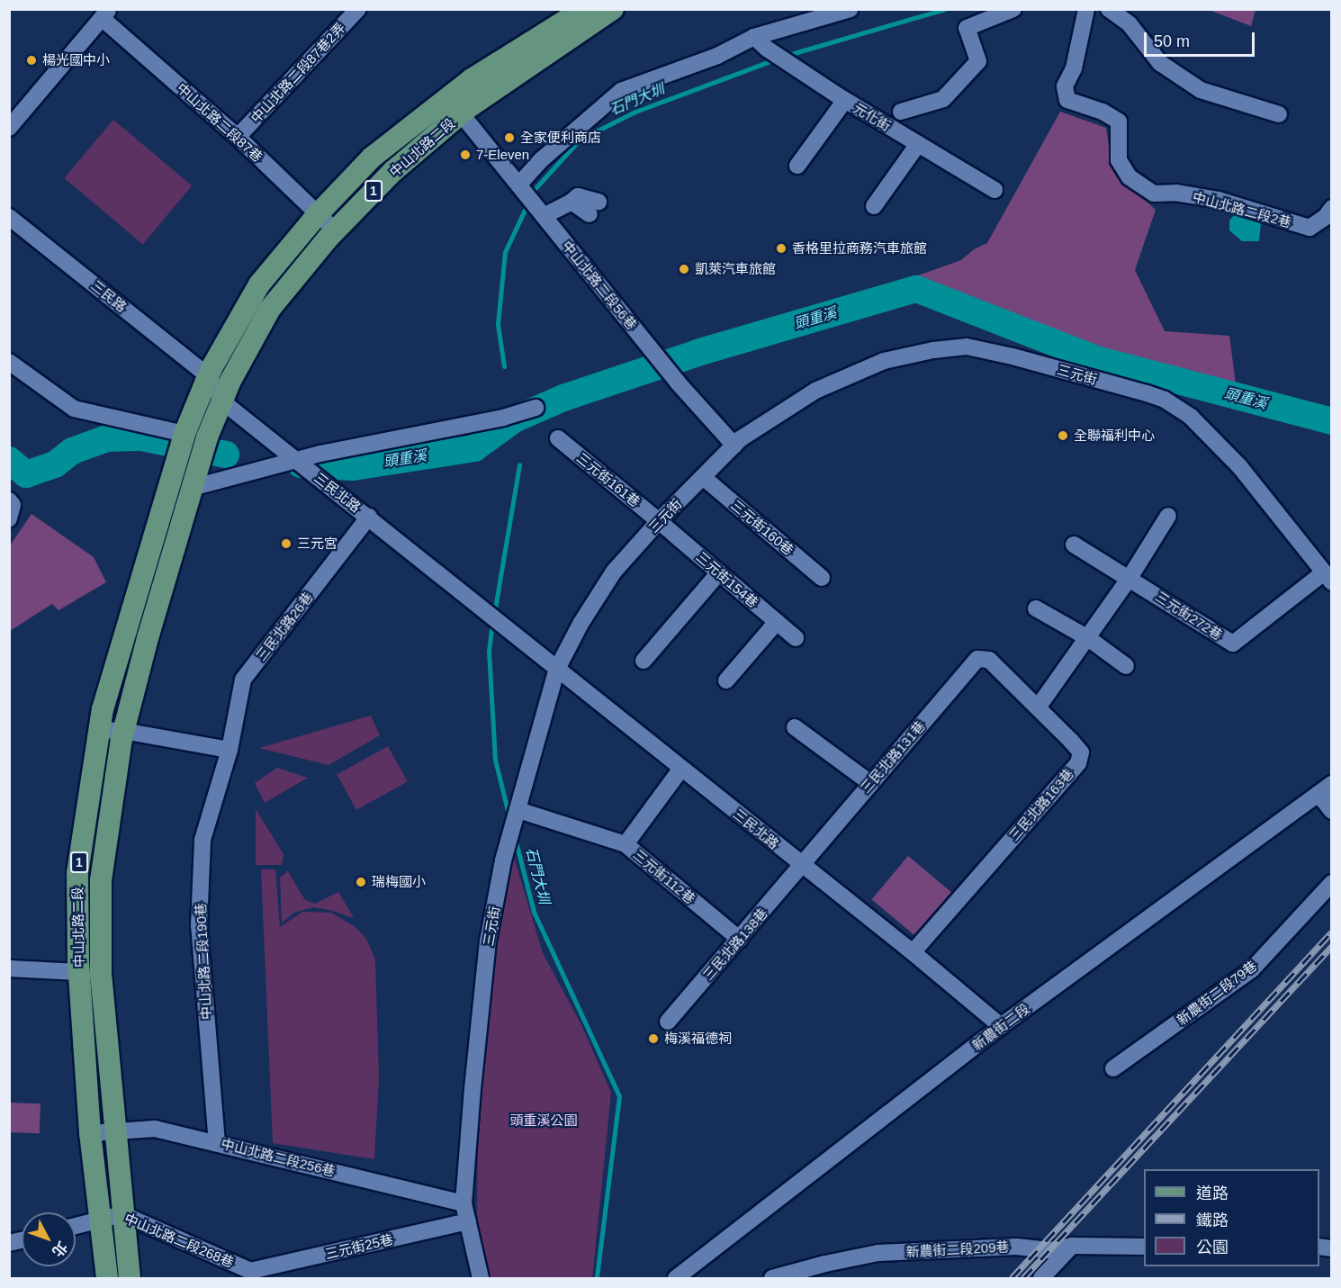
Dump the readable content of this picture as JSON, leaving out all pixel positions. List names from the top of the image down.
{
  "streets": {
    "main road": ["中山北路二段", "1"],
    "street": [
      "中山北路二段87巷2弄",
      "元化街",
      "中山北路二段87巷",
      "中山北路二段2巷",
      "中山北路二段56巷",
      "三民路",
      "三元街",
      "三元街161巷",
      "三民北路",
      "三元街160巷",
      "三元街154巷",
      "三元街272巷",
      "三民北路26巷",
      "三民北路131巷",
      "三民北路163巷",
      "三元街112巷",
      "三民北路138巷",
      "中山北路二段190巷",
      "新農街二段79巷",
      "新農街二段",
      "中山北路二段256巷",
      "中山北路二段268巷",
      "三元街25巷",
      "新農街二段209巷"
    ]
  },
  "crossings": [
    ["中山北路二段87巷2弄", "中山北路二段87巷"],
    ["中山北路二段87巷", "中山北路二段"],
    ["中山北路二段", "三民路"],
    ["中山北路二段", "三民北路"],
    ["中山北路二段", "中山北路二段256巷"],
    ["中山北路二段", "中山北路二段268巷"],
    ["中山北路二段56巷", "三元街"],
    ["三民路", "三民北路"],
    ["三元街", "三元街161巷"],
    ["三元街", "三民北路"],
    ["三元街", "三元街160巷"],
    ["三元街", "三元街154巷"],
    ["三元街", "三元街272巷"],
    ["三元街", "三元街112巷"],
    ["三元街", "中山北路二段256巷"],
    ["三元街", "三元街25巷"],
    ["三元街161巷", "三元街154巷"],
    ["三民北路", "三民北路26巷"],
    ["三民北路", "三民北路131巷"],
    ["三民北路", "三民北路163巷"],
    ["三民北路", "三民北路138巷"],
    ["三民北路", "新農街二段"],
    ["三民北路26巷", "中山北路二段190巷"],
    ["三民北路131巷", "三民北路163巷"],
    ["三民北路131巷", "三民北路138巷"],
    ["三元街112巷", "三民北路138巷"],
    ["中山北路二段190巷", "中山北路二段256巷"],
    ["中山北路二段268巷", "三元街25巷"]
  ],
  "water": ["石門大圳", "頭重溪"],
  "parks": ["頭重溪公園"],
  "places": [
    "楊光國中小",
    "全家便利商店",
    "7-Eleven",
    "香格里拉商務汽車旅館",
    "凱萊汽車旅館",
    "全聯福利中心",
    "三元宮",
    "瑞梅國小",
    "梅溪福德祠"
  ],
  "legend": ["道路", "鐵路", "公園"],
  "scale_bar": "50 m",
  "north": "bottom right"
}
